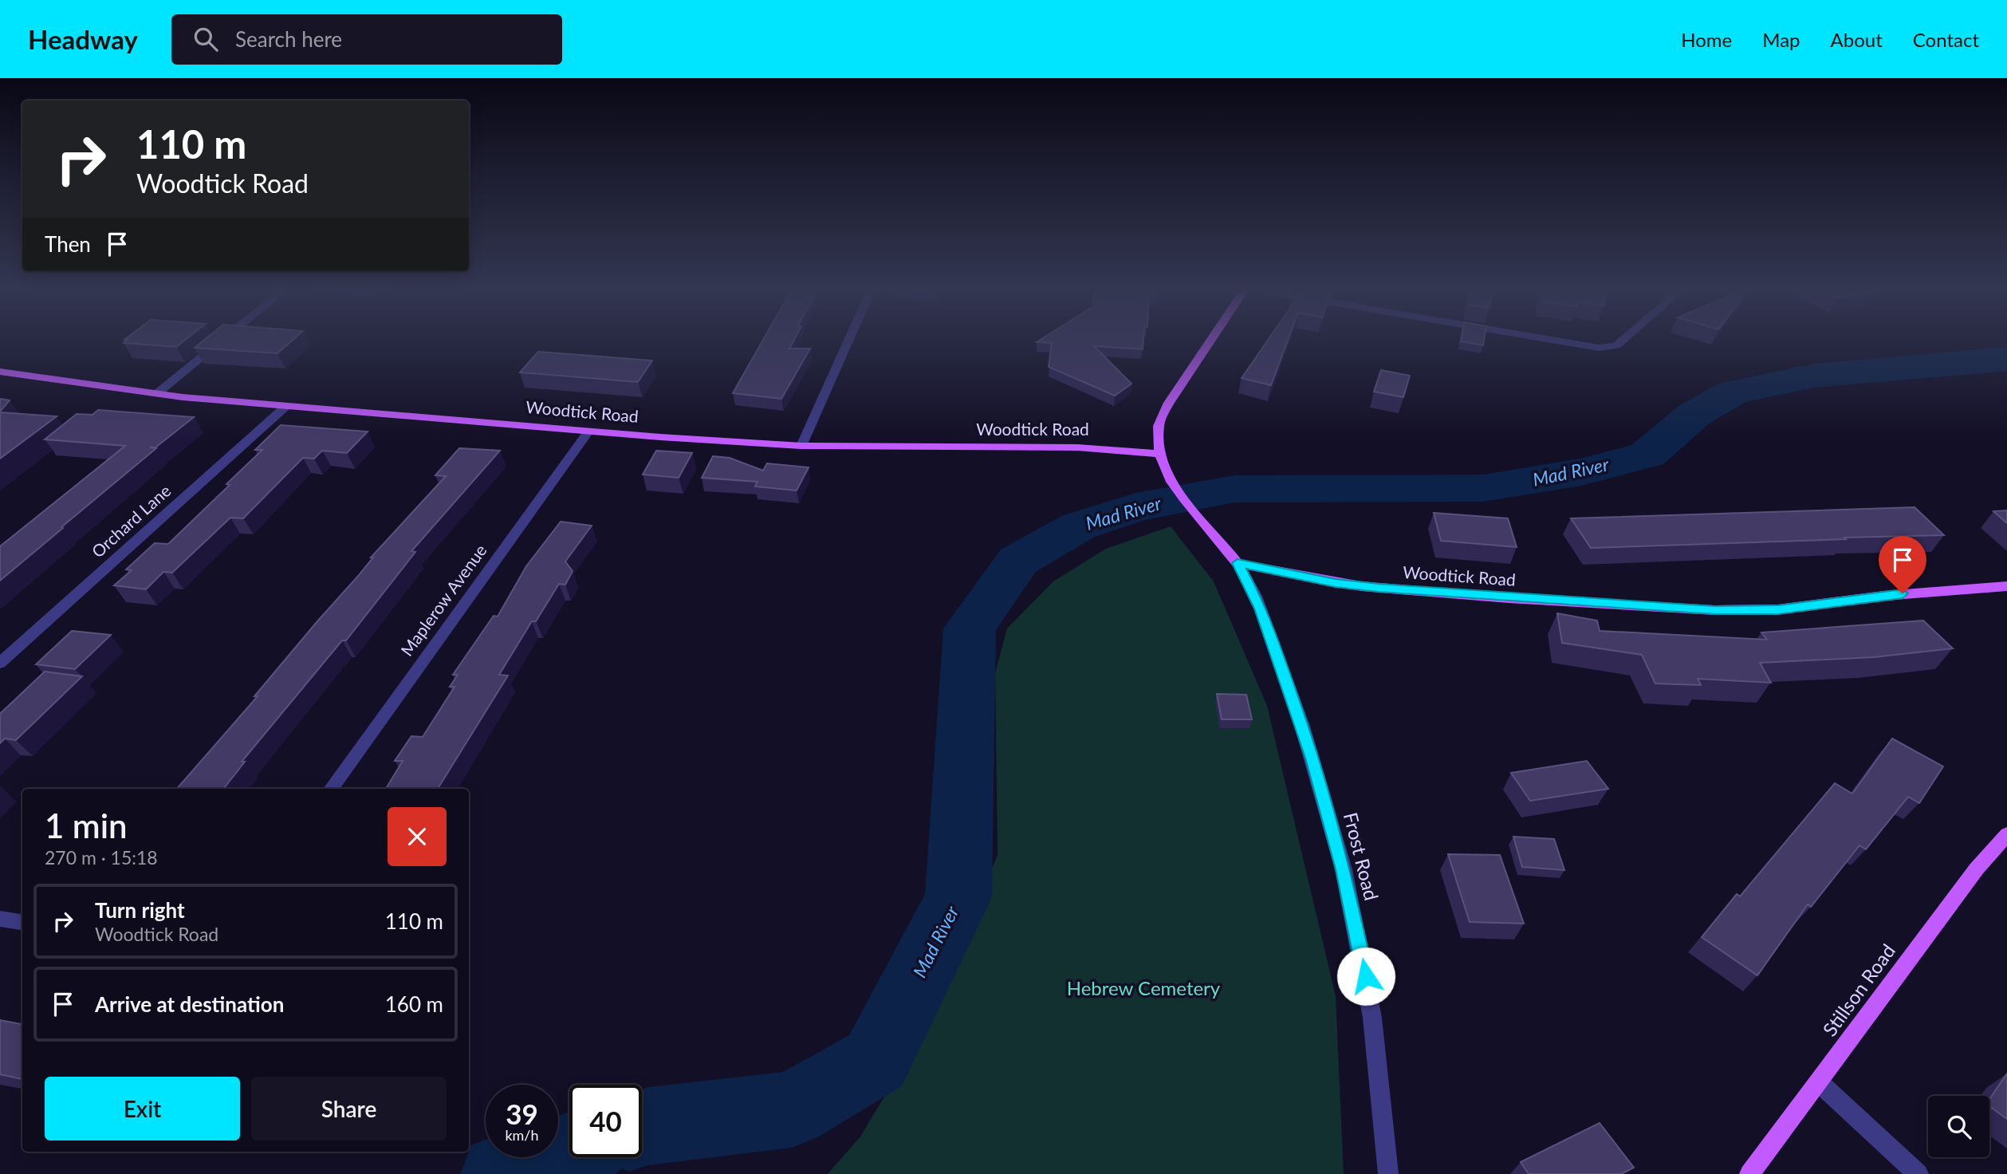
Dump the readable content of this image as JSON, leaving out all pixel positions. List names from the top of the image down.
{
  "streets": {
    "main road": ["Woodtick Road", "Stillson Road"],
    "street": ["Orchard Lane", "Maplerow Avenue", "Frost Road"]
  },
  "crossings": [
    ["Woodtick Road", "Orchard Lane"],
    ["Woodtick Road", "Maplerow Avenue"],
    ["Woodtick Road", "Frost Road"]
  ],
  "water": ["Mad River"],
  "parks": ["Hebrew Cemetery"],
  "page": {
    "header": "Headway",
    "search": "Search here",
    "nav": [
      "Home",
      "Map",
      "About",
      "Contact"
    ],
    "turn": ["110 m", "Woodtick Road"],
    "then": "Then",
    "heading": ["1 min", "270 m · 15:18"],
    "list": [
      {
        "name": "Turn right",
        "note": "Woodtick Road",
        "value": "110 m"
      },
      {
        "name": "Arrive at destination",
        "value": "160 m"
      }
    ],
    "buttons": ["Exit", "Share"],
    "speed": "39 km/h",
    "limit": "40"
  }
}
